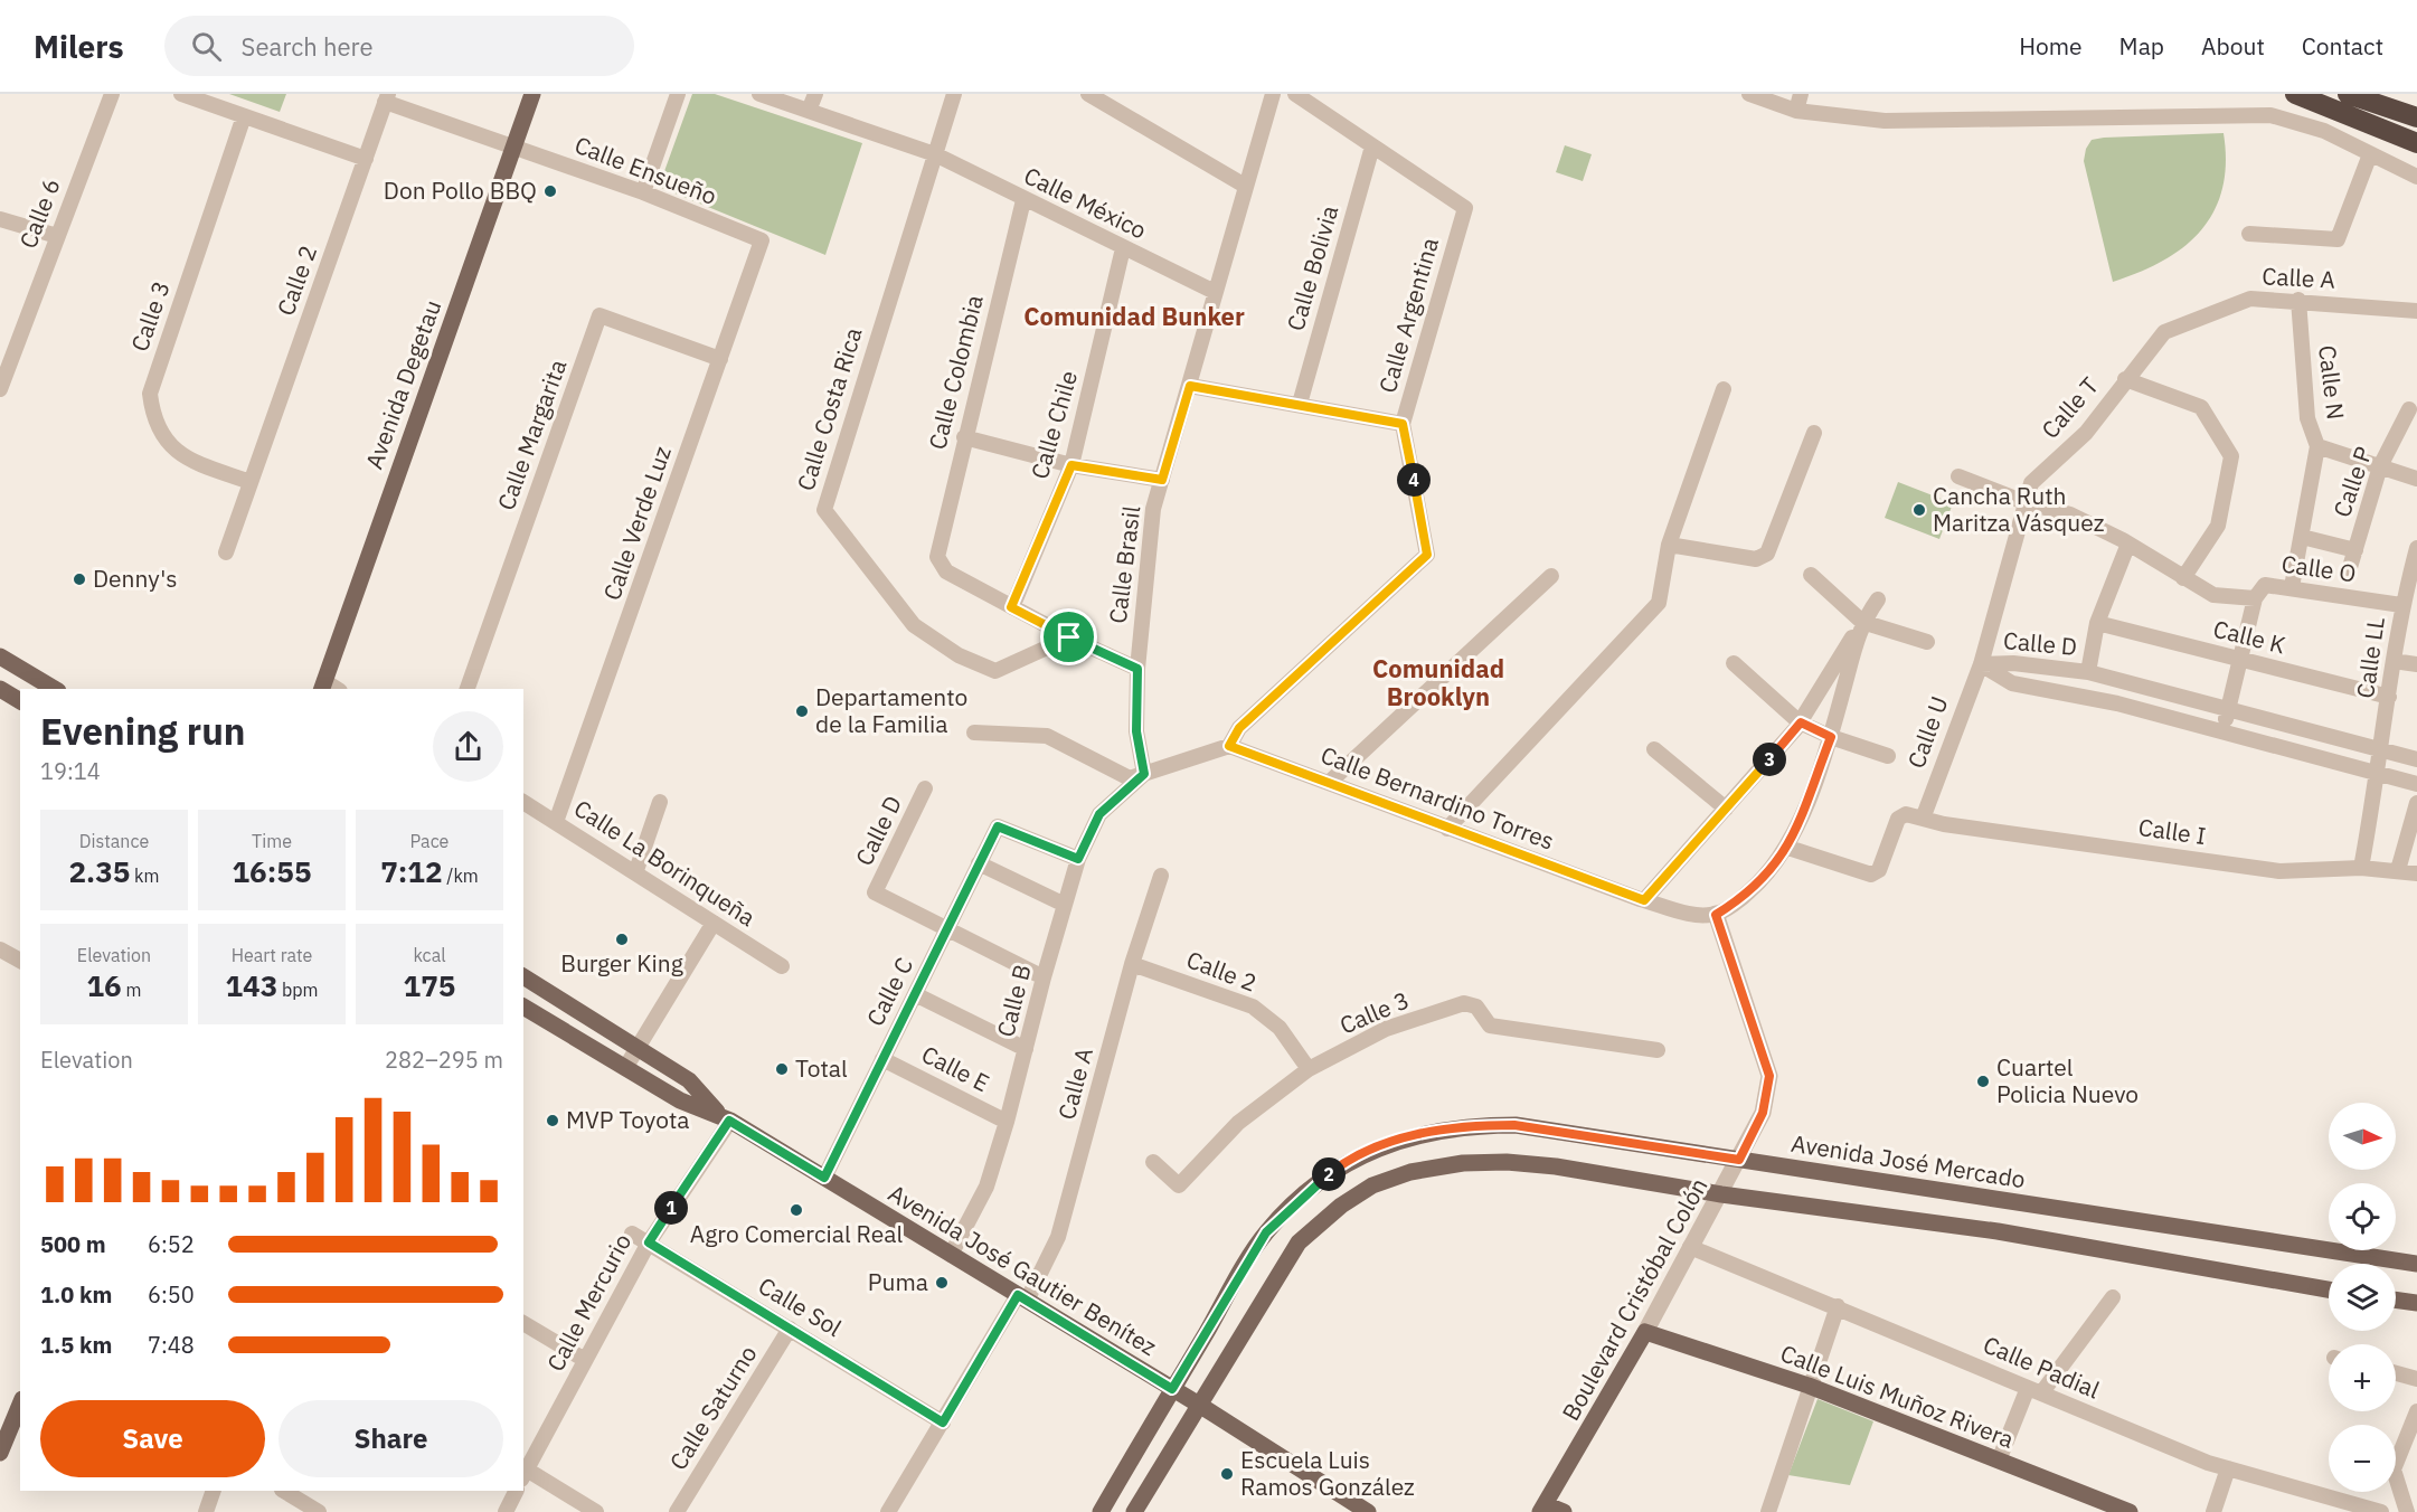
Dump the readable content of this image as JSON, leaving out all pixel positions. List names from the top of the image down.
{
  "streets": {
    "main road": [
      "Avenida Degetau",
      "Avenida José Mercado",
      "Avenida José Gautier Benítez",
      "Boulevard Cristóbal Colón",
      "Calle Luis Muñoz Rivera"
    ],
    "street": [
      "Calle Ensueño",
      "Calle México",
      "Calle 6",
      "Calle Bolivia",
      "Calle A",
      "Calle 2",
      "Calle Argentina",
      "Calle 3",
      "Calle Colombia",
      "Calle N",
      "Calle T",
      "Calle Costa Rica",
      "Calle Chile",
      "Calle Margarita",
      "Calle P",
      "Calle Verde Luz",
      "Calle Brasil",
      "Calle O",
      "Calle K",
      "Calle D",
      "Calle LL",
      "Calle U",
      "Calle Bernardino Torres",
      "Calle I",
      "Calle La Borinqueña",
      "Calle C",
      "Calle B",
      "Calle E",
      "Calle Mercurio",
      "Calle Sol",
      "Calle Padial",
      "Calle Saturno"
    ]
  },
  "crossings": [
    ["Calle Ensueño", "Calle 2"],
    ["Calle Ensueño", "Avenida Degetau"],
    ["Calle Ensueño", "Calle Verde Luz"],
    ["Calle México", "Calle Colombia"],
    ["Calle México", "Calle Costa Rica"],
    ["Calle México", "Calle Chile"],
    ["Calle México", "Calle Brasil"],
    ["Calle Bolivia", "Calle Argentina"],
    ["Calle A", "Calle 2"],
    ["Calle A", "Calle N"],
    ["Calle A", "Calle T"],
    ["Calle A", "Avenida José Gautier Benítez"],
    ["Calle A", "Calle Sol"],
    ["Calle 2", "Calle 3"],
    ["Calle Argentina", "Calle Bernardino Torres"],
    ["Calle Colombia", "Calle Chile"],
    ["Calle N", "Calle P"],
    ["Calle T", "Calle O"],
    ["Calle T", "Calle U"],
    ["Calle Margarita", "Calle Verde Luz"],
    ["Calle Verde Luz", "Calle La Borinqueña"],
    ["Calle Brasil", "Calle B"],
    ["Calle O", "Calle LL"],
    ["Calle O", "Calle U"],
    ["Calle K", "Calle LL"],
    ["Calle D", "Calle LL"],
    ["Calle D", "Calle U"],
    ["Calle D", "Calle C"],
    ["Calle LL", "Calle I"],
    ["Calle U", "Calle I"],
    ["Calle Bernardino Torres", "Boulevard Cristóbal Colón"],
    ["Calle C", "Calle B"],
    ["Calle C", "Calle E"],
    ["Calle C", "Avenida José Gautier Benítez"],
    ["Calle B", "Calle E"],
    ["Calle B", "Avenida José Gautier Benítez"],
    ["Avenida José Mercado", "Avenida José Gautier Benítez"],
    ["Avenida José Mercado", "Boulevard Cristóbal Colón"],
    ["Avenida José Gautier Benítez", "Calle Mercurio"],
    ["Boulevard Cristóbal Colón", "Calle Padial"],
    ["Boulevard Cristóbal Colón", "Calle Luis Muñoz Rivera"],
    ["Calle Mercurio", "Calle Sol"],
    ["Calle Sol", "Calle Saturno"]
  ],
  "districts": ["Comunidad Bunker", "Comunidad Brooklyn"],
  "places": [
    "Don Pollo BBQ",
    "Cancha Ruth Maritza Vásquez",
    "Denny's",
    "Departamento de la Familia",
    "Burger King",
    "Total",
    "Cuartel Policia Nuevo",
    "MVP Toyota",
    "Agro Comercial Real",
    "Puma",
    "Escuela Luis Ramos González"
  ],
  "north": "right",
  "page": {
    "header": "Milers",
    "search": "Search here",
    "nav": [
      "Home",
      "Map",
      "About",
      "Contact"
    ],
    "pins": [
      "4",
      "3",
      "2",
      "1"
    ],
    "heading": ["Evening run", "19:14"],
    "stats": [
      ["Distance", "2.35 km"],
      ["Time", "16:55"],
      ["Pace", "7:12 /km"],
      ["Elevation", "16 m"],
      ["Heart rate", "143 bpm"],
      ["kcal", "175"]
    ],
    "chart": ["Elevation", "282–295 m"],
    "map_buttons": ["+", "−"],
    "list": [
      {
        "name": "500 m",
        "note": "6:52"
      },
      {
        "name": "1.0 km",
        "note": "6:50"
      },
      {
        "name": "1.5 km",
        "note": "7:48"
      }
    ],
    "buttons": ["Save", "Share"]
  }
}
